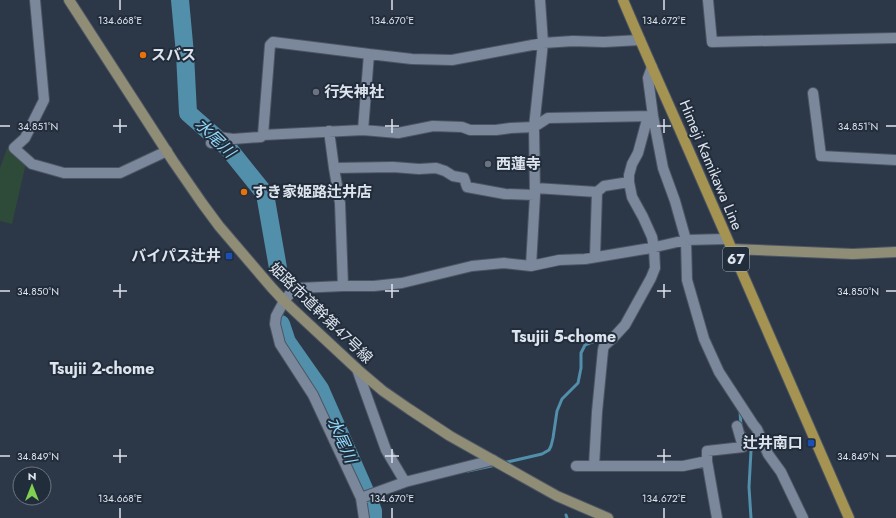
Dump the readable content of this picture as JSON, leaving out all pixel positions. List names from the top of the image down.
{
  "streets": {
    "main road": ["Himeji Kamikawa Line", "67"],
    "street": ["姫路市道幹第47号線"]
  },
  "districts": ["Tsujii 5-chome", "Tsujii 2-chome"],
  "water": ["水尾川"],
  "places": {
    "other": [
      "スバス",
      "行矢神社",
      "西蓮寺",
      "すき家姫路辻井店"
    ],
    "transit": ["バイパス辻井", "辻井南口"]
  },
  "north": "top",
  "coordinates": [
    "134.668°E",
    "134.670°E",
    "134.672°E",
    "34.851°N",
    "34.850°N",
    "34.849°N"
  ]
}
